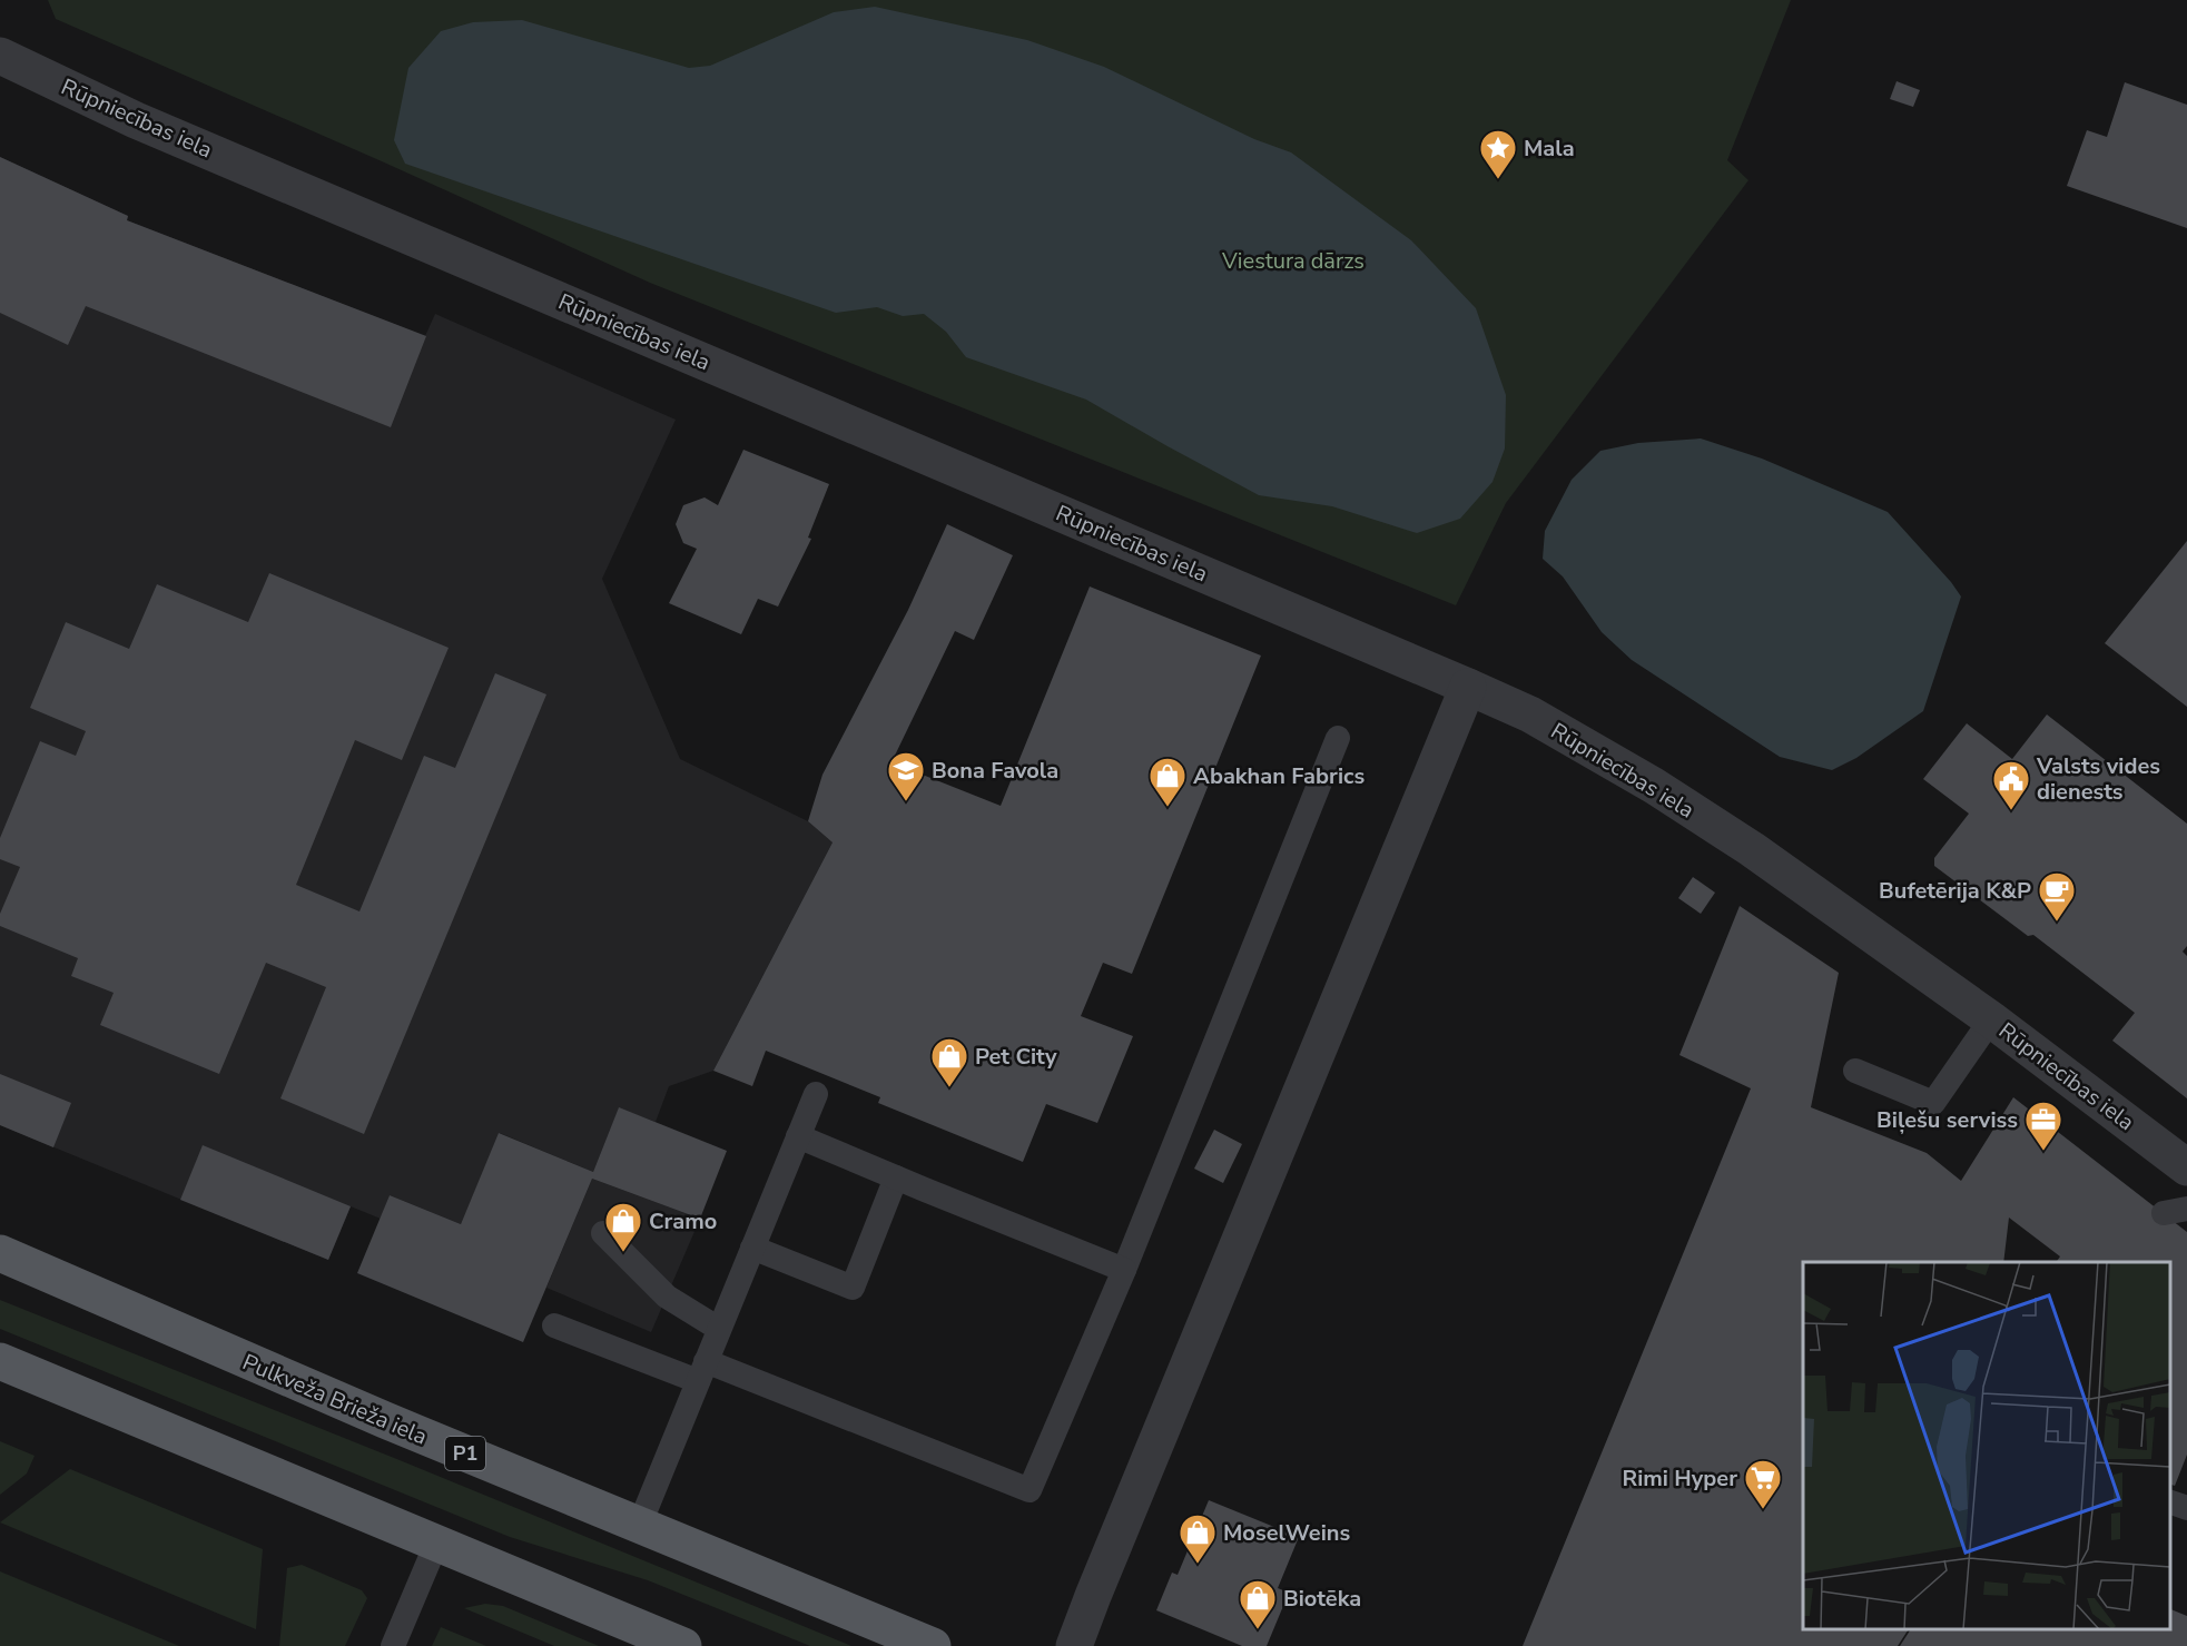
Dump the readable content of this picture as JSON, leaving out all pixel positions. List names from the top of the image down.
{
  "streets": {
    "main road": ["Pulkveža Brieža iela", "P1"],
    "street": ["Rūpniecības iela"]
  },
  "parks": ["Viestura dārzs"],
  "places": {
    "place": ["Mala"],
    "school or university": ["Bona Favola"],
    "shop": [
      "Abakhan Fabrics",
      "Pet City",
      "Cramo",
      "MoselWeins",
      "Biotēka"
    ],
    "public building": ["Valsts vides dienests"],
    "cafe": ["Bufetērija K&P"],
    "office": ["Biļešu serviss"],
    "supermarket": ["Rimi Hyper"]
  }
}
